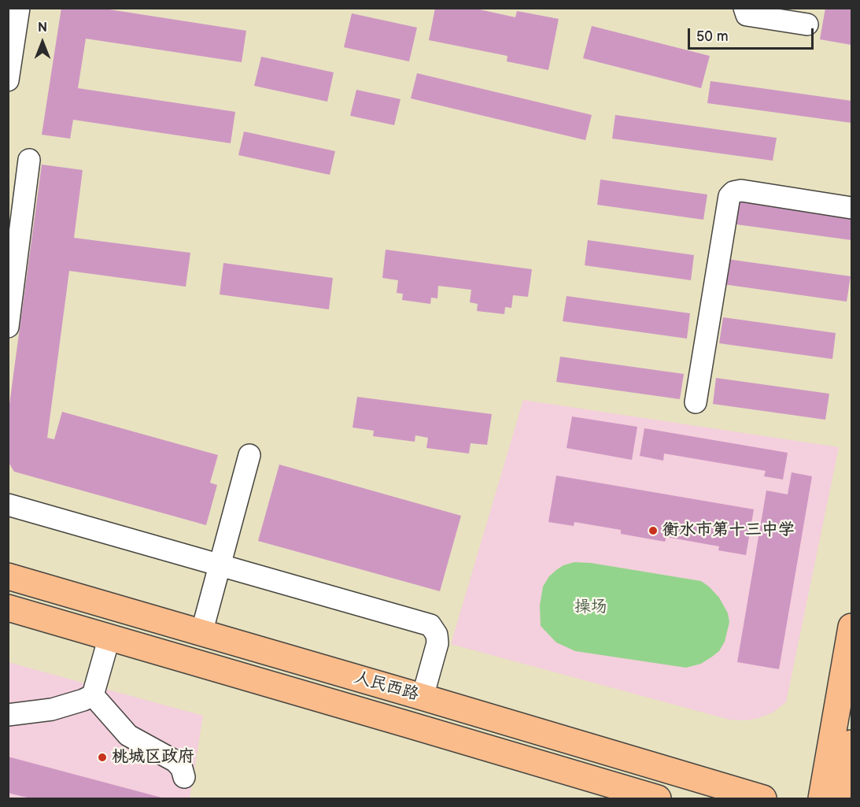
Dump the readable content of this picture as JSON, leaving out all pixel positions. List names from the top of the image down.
{
  "streets": {
    "main road": ["人民西路"]
  },
  "parks": ["操场"],
  "places": ["衡水市第十三中学", "桃城区政府"],
  "scale_bar": "50 m",
  "north": "top"
}
